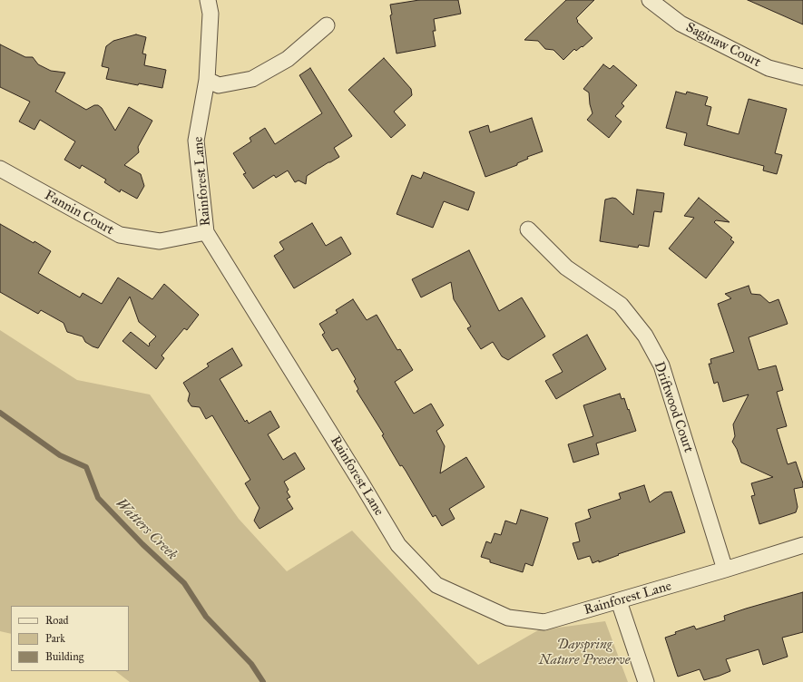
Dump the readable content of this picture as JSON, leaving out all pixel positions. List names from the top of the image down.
{
  "streets": {
    "street": [
      "Saginaw Court",
      "Rainforest Lane",
      "Fannin Court",
      "Driftwood Court"
    ]
  },
  "crossings": [
    ["Rainforest Lane", "Fannin Court"],
    ["Rainforest Lane", "Driftwood Court"]
  ],
  "water": ["Watters Creek"],
  "parks": ["Dayspring Nature Preserve"],
  "legend": ["Road", "Park", "Building"]
}
